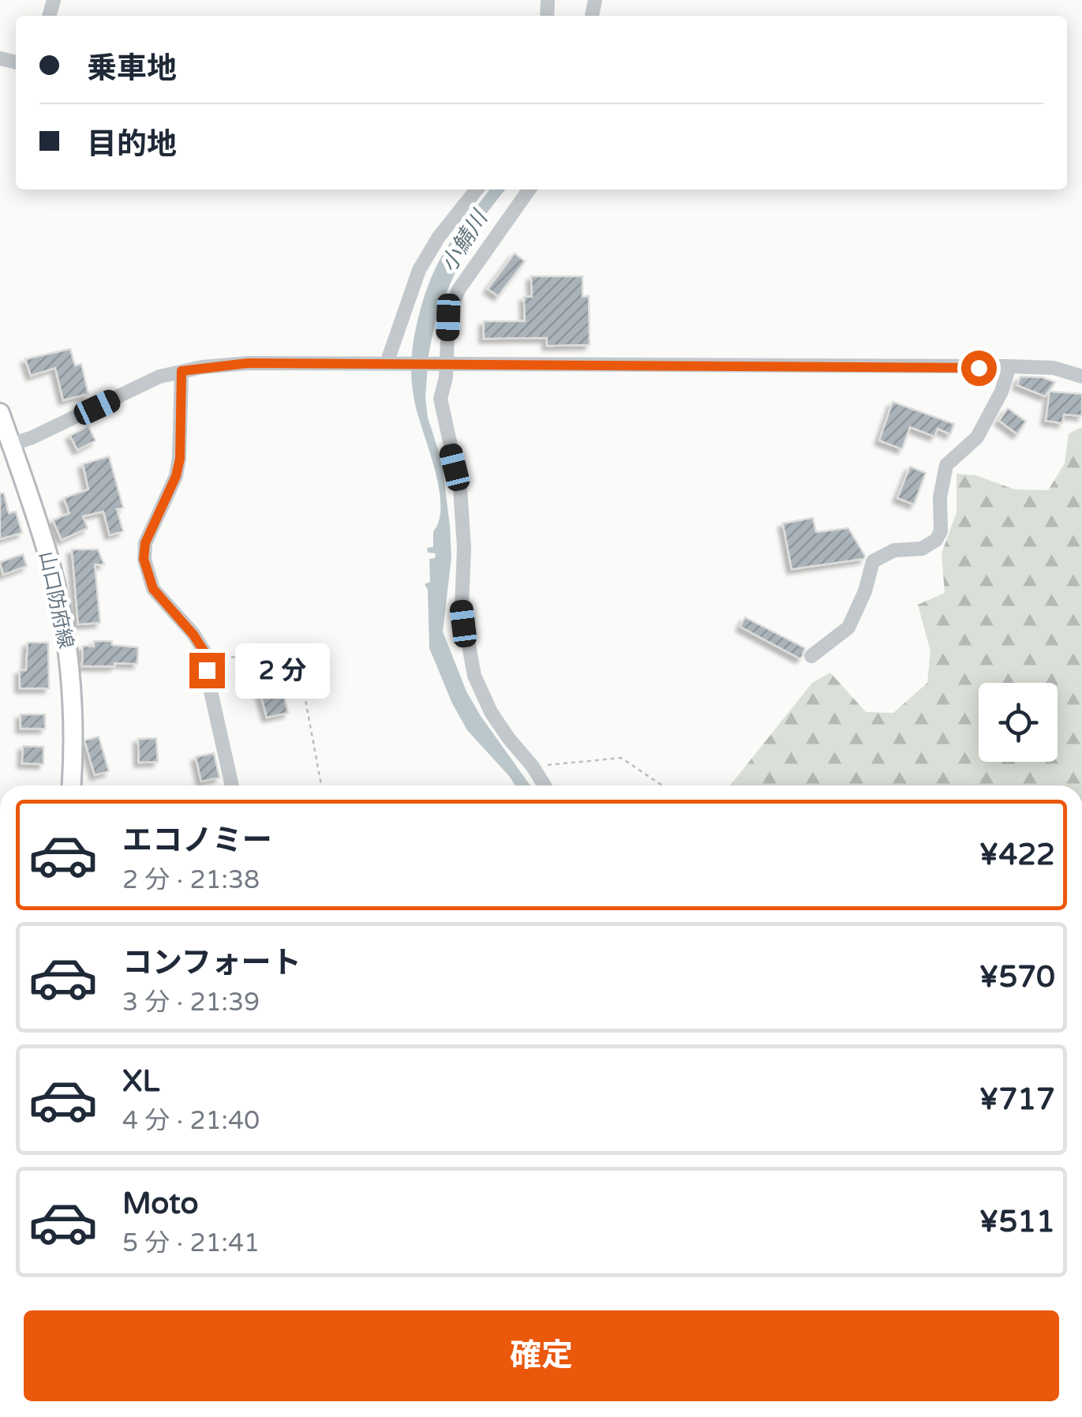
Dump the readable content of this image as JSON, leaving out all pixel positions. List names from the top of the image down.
{
  "streets": {
    "main road": ["山口防府線"]
  },
  "water": ["小鯖川"],
  "page": {
    "banner": ["乗車地", "目的地"],
    "bubble": "2 分",
    "list": [
      {
        "name": "エコノミー",
        "note": "2 分 · 21:38",
        "value": "¥422"
      },
      {
        "name": "コンフォート",
        "note": "3 分 · 21:39",
        "value": "¥570"
      },
      {
        "name": "XL",
        "note": "4 分 · 21:40",
        "value": "¥717"
      },
      {
        "name": "Moto",
        "note": "5 分 · 21:41",
        "value": "¥511"
      }
    ],
    "buttons": "確定"
  }
}
